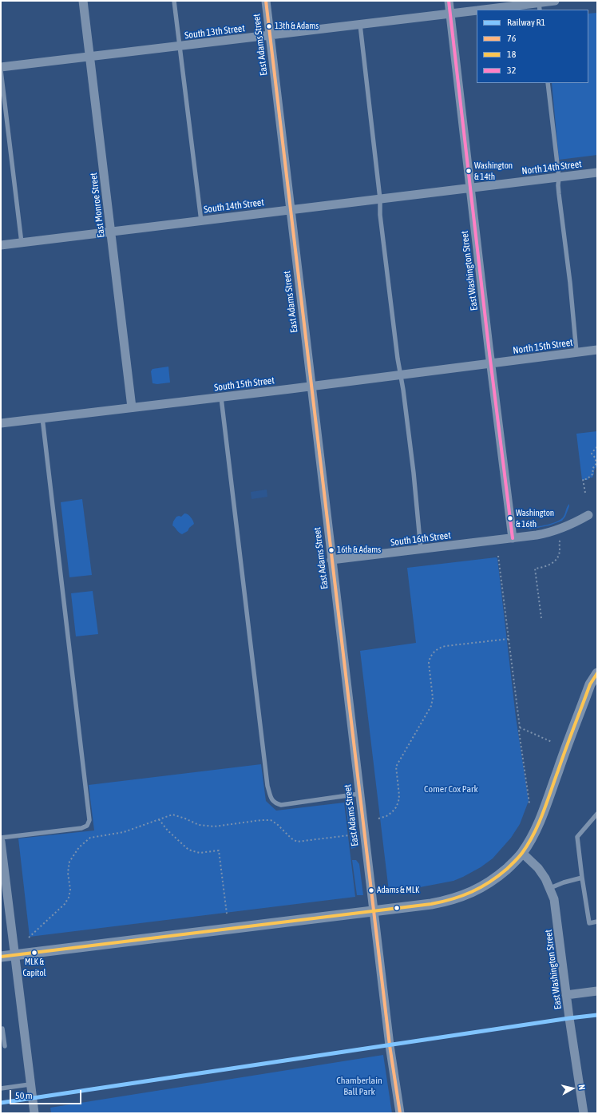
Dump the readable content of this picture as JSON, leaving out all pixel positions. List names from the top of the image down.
{
  "streets": {
    "street": [
      "South 13th Street",
      "East Adams Street",
      "North 14th Street",
      "East Monroe Street",
      "South 14th Street",
      "East Washington Street",
      "North 15th Street",
      "South 15th Street",
      "South 16th Street"
    ]
  },
  "crossings": [
    ["South 13th Street", "East Adams Street"],
    ["South 13th Street", "East Monroe Street"],
    ["South 13th Street", "East Washington Street"],
    ["East Adams Street", "South 14th Street"],
    ["East Adams Street", "South 15th Street"],
    ["East Adams Street", "South 16th Street"],
    ["North 14th Street", "South 14th Street"],
    ["North 14th Street", "East Washington Street"],
    ["East Monroe Street", "South 14th Street"],
    ["East Monroe Street", "South 15th Street"],
    ["South 14th Street", "East Washington Street"],
    ["East Washington Street", "North 15th Street"],
    ["East Washington Street", "South 15th Street"],
    ["East Washington Street", "South 16th Street"],
    ["North 15th Street", "South 15th Street"]
  ],
  "parks": ["Comer Cox Park", "Chamberlain Ball Park"],
  "places": [
    "13th & Adams",
    "Washington & 14th",
    "Washington & 16th",
    "16th & Adams",
    "Adams & MLK",
    "MLK & Capitol"
  ],
  "lines": [
    "transit line 76",
    "transit line 32",
    "transit line 18",
    "rail line R1"
  ],
  "legend": [
    "Railway R1",
    "76",
    "18",
    "32"
  ],
  "scale_bar": "50 m",
  "north": "right"
}
